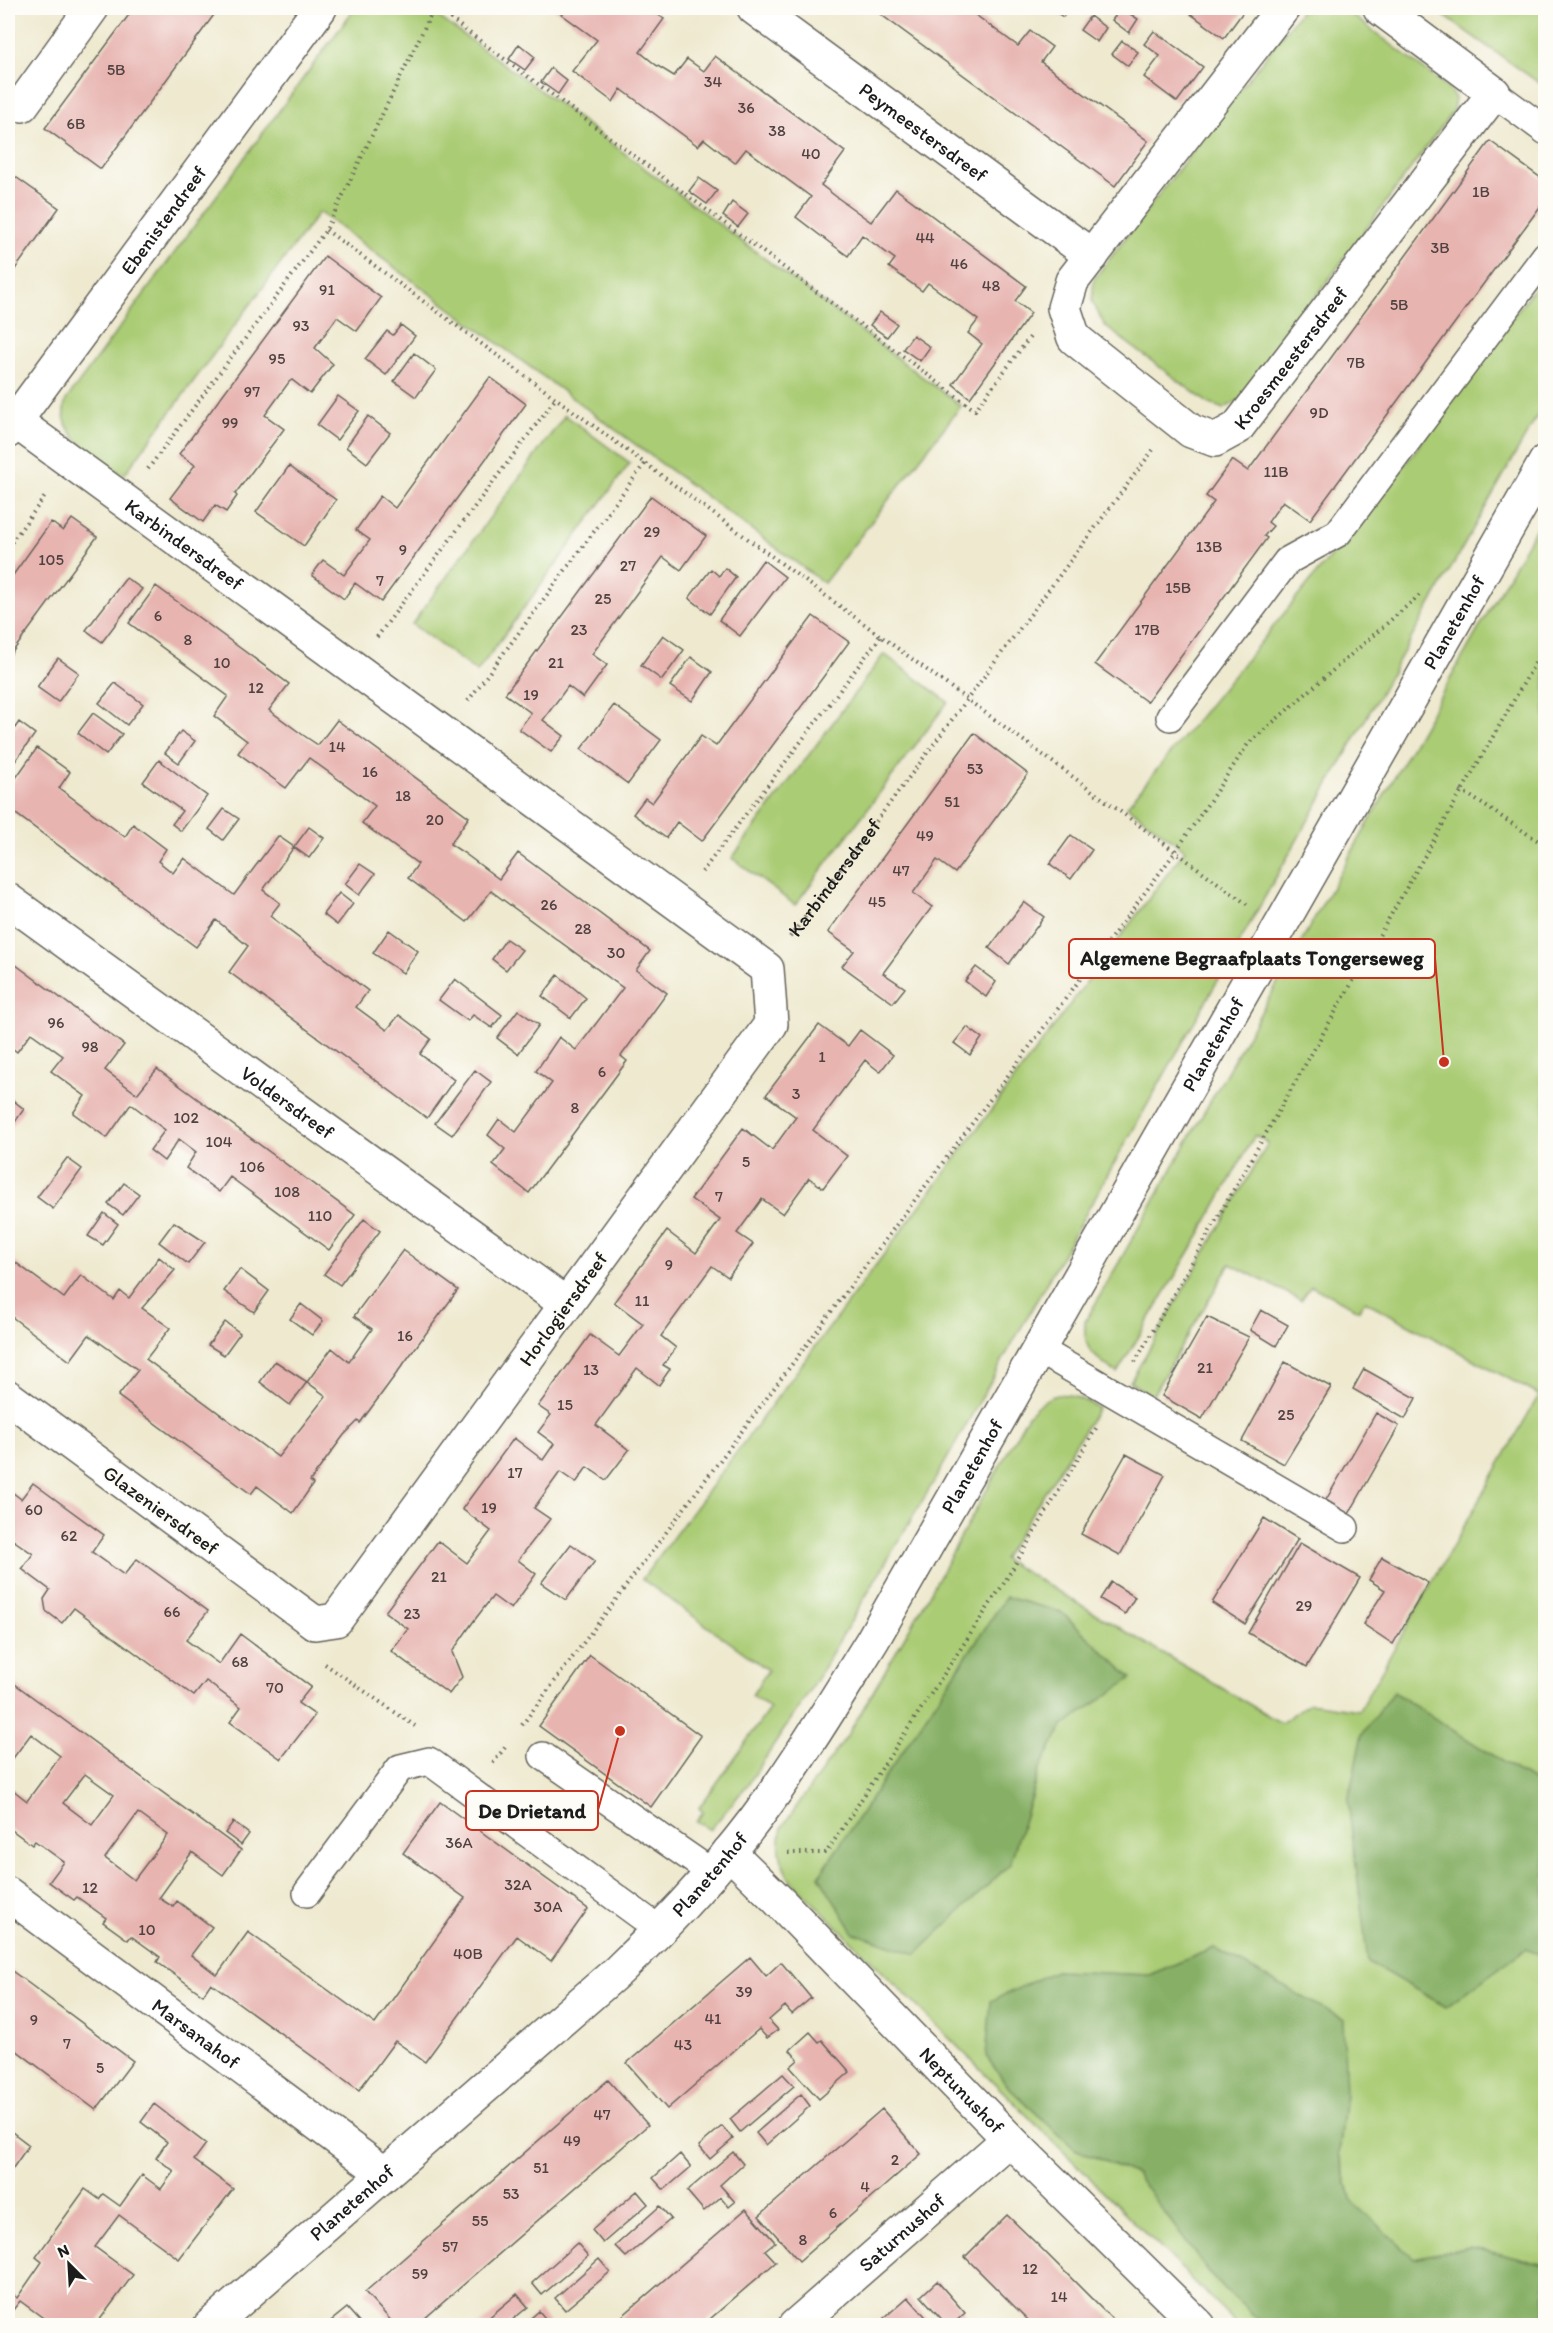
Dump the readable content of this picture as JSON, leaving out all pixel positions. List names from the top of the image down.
{
  "streets": {
    "street": [
      "Peymeestersdreef",
      "Ebenistendreef",
      "Kroesmeestersdreef",
      "Karbindersdreef",
      "Planetenhof",
      "Voldersdreef",
      "Horlogiersdreef",
      "Glazeniersdreef",
      "Marsanahof",
      "Neptunushof",
      "Saturnushof"
    ]
  },
  "crossings": [
    ["Ebenistendreef", "Karbindersdreef"],
    ["Kroesmeestersdreef", "Karbindersdreef"],
    ["Karbindersdreef", "Horlogiersdreef"],
    ["Planetenhof", "Marsanahof"],
    ["Planetenhof", "Neptunushof"],
    ["Voldersdreef", "Horlogiersdreef"],
    ["Horlogiersdreef", "Glazeniersdreef"],
    ["Neptunushof", "Saturnushof"]
  ],
  "places": ["Algemene Begraafplaats Tongerseweg", "De Drietand"],
  "house_numbers": [
    "5B",
    "34",
    "36",
    "6B",
    "38",
    "40",
    "1B",
    "44",
    "3B",
    "46",
    "48",
    "91",
    "5B",
    "93",
    "95",
    "7B",
    "97",
    "9D",
    "99",
    "11B",
    "29",
    "13B",
    "9",
    "105",
    "27",
    "7",
    "15B",
    "25",
    "6",
    "23",
    "17B",
    "8",
    "10",
    "21",
    "12",
    "19",
    "14",
    "53",
    "16",
    "18",
    "51",
    "20",
    "49",
    "47",
    "45",
    "26",
    "28",
    "30",
    "96",
    "98",
    "1",
    "6",
    "3",
    "8",
    "102",
    "104",
    "5",
    "106",
    "108",
    "7",
    "110",
    "9",
    "11",
    "16",
    "21",
    "13",
    "15",
    "25",
    "17",
    "19",
    "60",
    "62",
    "21",
    "29",
    "66",
    "23",
    "68",
    "70",
    "36A",
    "32A",
    "12",
    "30A",
    "10",
    "40B",
    "39",
    "41",
    "9",
    "7",
    "43",
    "5",
    "47",
    "49",
    "2",
    "51",
    "4",
    "53",
    "6",
    "55",
    "8",
    "57",
    "12",
    "59",
    "14"
  ],
  "north": "top left"
}
